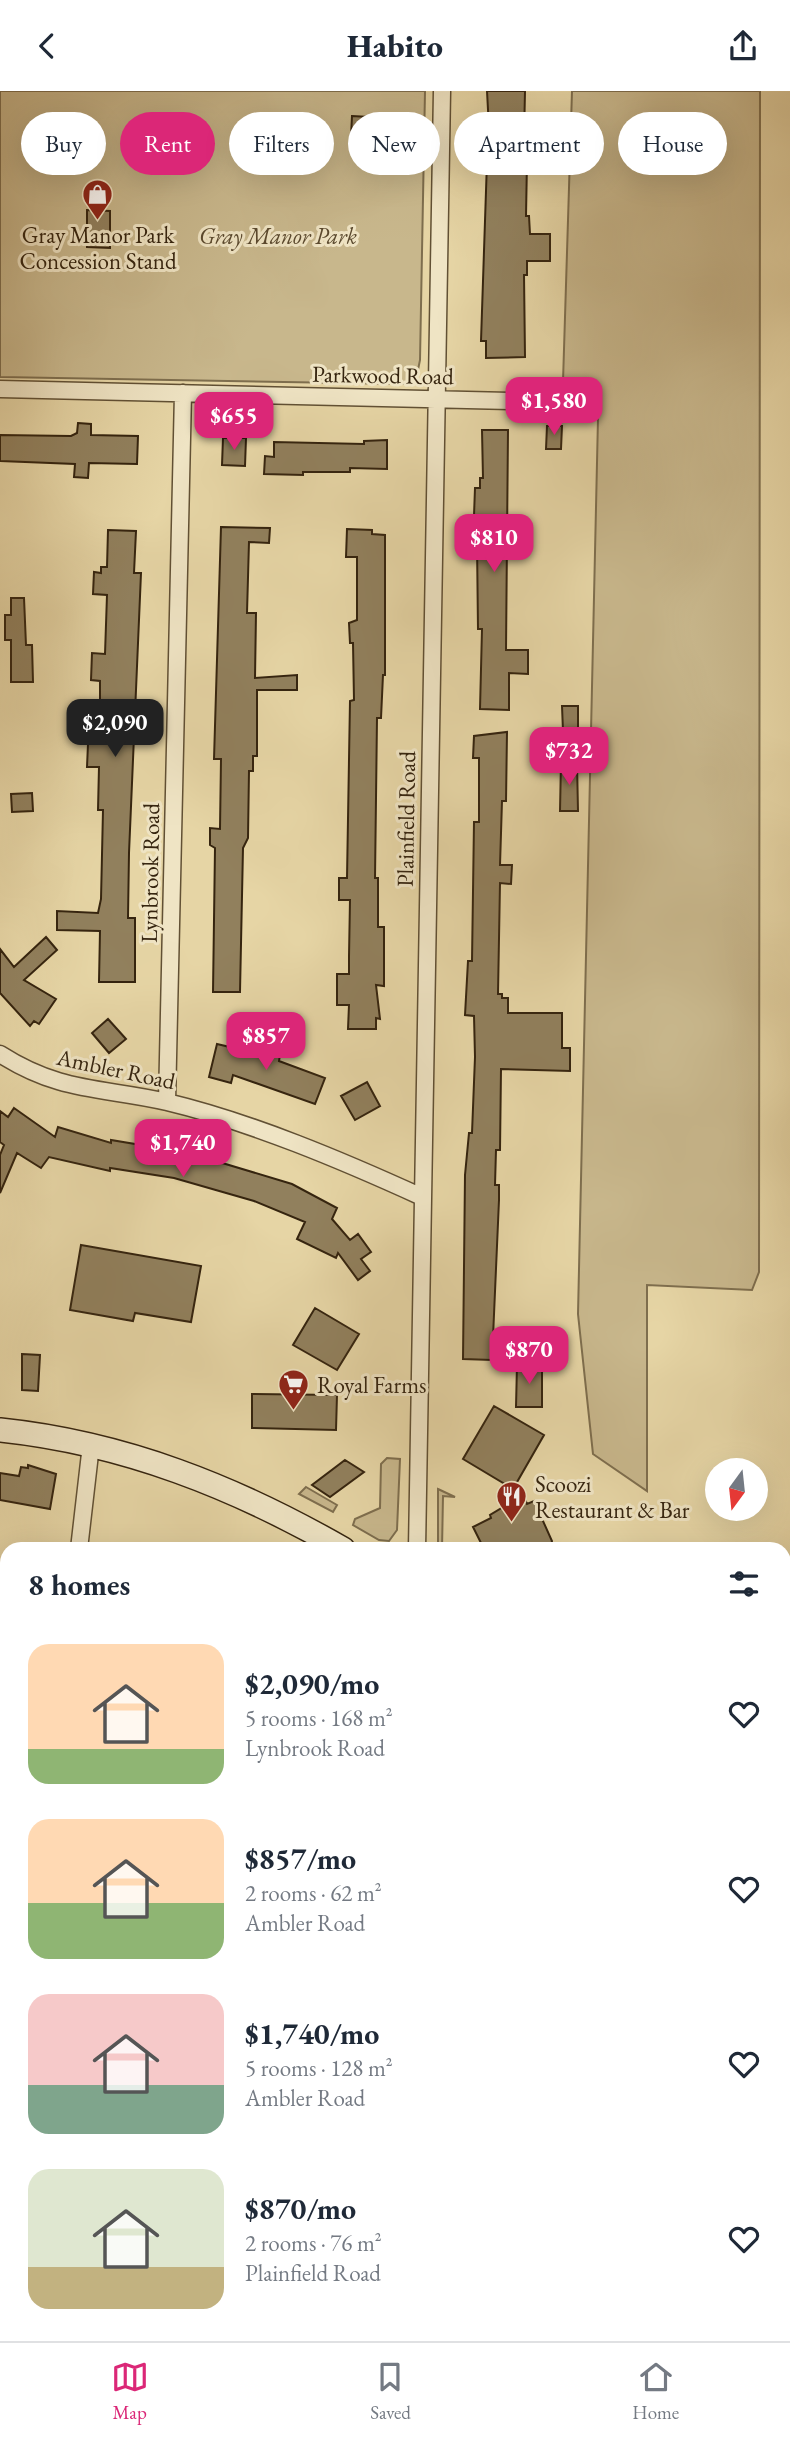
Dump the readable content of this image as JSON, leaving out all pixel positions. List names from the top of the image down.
{
  "streets": {
    "street": [
      "Parkwood Road",
      "Plainfield Road",
      "Lynbrook Road",
      "Ambler Road"
    ]
  },
  "crossings": [
    ["Parkwood Road", "Plainfield Road"],
    ["Parkwood Road", "Lynbrook Road"],
    ["Plainfield Road", "Ambler Road"],
    ["Lynbrook Road", "Ambler Road"]
  ],
  "parks": ["Gray Manor Park"],
  "places": {
    "shop": ["Gray Manor Park Concession Stand"],
    "supermarket": ["Royal Farms"],
    "restaurant": ["Scoozi Restaurant & Bar"]
  },
  "north": "bottom",
  "page": {
    "header": "Habito",
    "chip": [
      "Buy",
      "Rent",
      "Filters",
      "New",
      "Apartment",
      "House"
    ],
    "price": [
      "$1,580",
      "$655",
      "$810",
      "$2,090",
      "$732",
      "$857",
      "$1,740",
      "$870"
    ],
    "heading": "8 homes",
    "list": [
      {
        "name": "$2,090/mo",
        "note": "5 rooms · 168 m² · Lynbrook Road"
      },
      {
        "name": "$857/mo",
        "note": "2 rooms · 62 m² · Ambler Road"
      },
      {
        "name": "$1,740/mo",
        "note": "5 rooms · 128 m² · Ambler Road"
      },
      {
        "name": "$870/mo",
        "note": "2 rooms · 76 m² · Plainfield Road"
      }
    ],
    "tabs": ["Map", "Saved", "Home"]
  }
}
